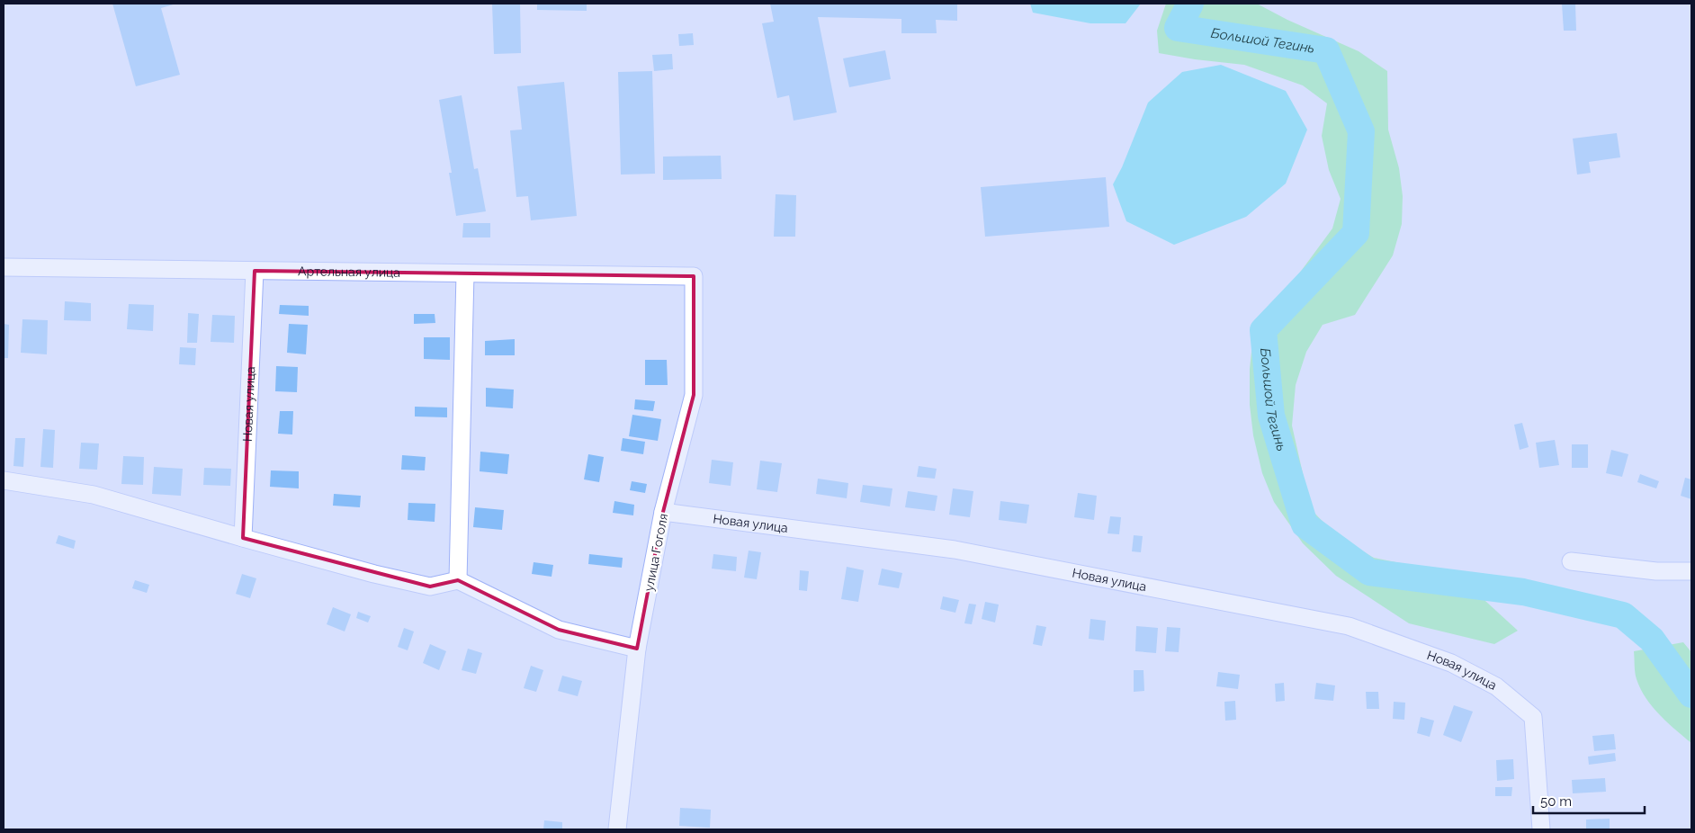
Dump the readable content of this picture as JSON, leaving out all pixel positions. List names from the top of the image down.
{
  "streets": {
    "street": ["Артельная улица", "Новая улица", "улица Гоголя"]
  },
  "crossings": [
    ["Артельная улица", "Новая улица"],
    ["Артельная улица", "улица Гоголя"],
    ["Новая улица", "улица Гоголя"]
  ],
  "water": ["Большой Тегинь"],
  "scale_bar": "50 m"
}
